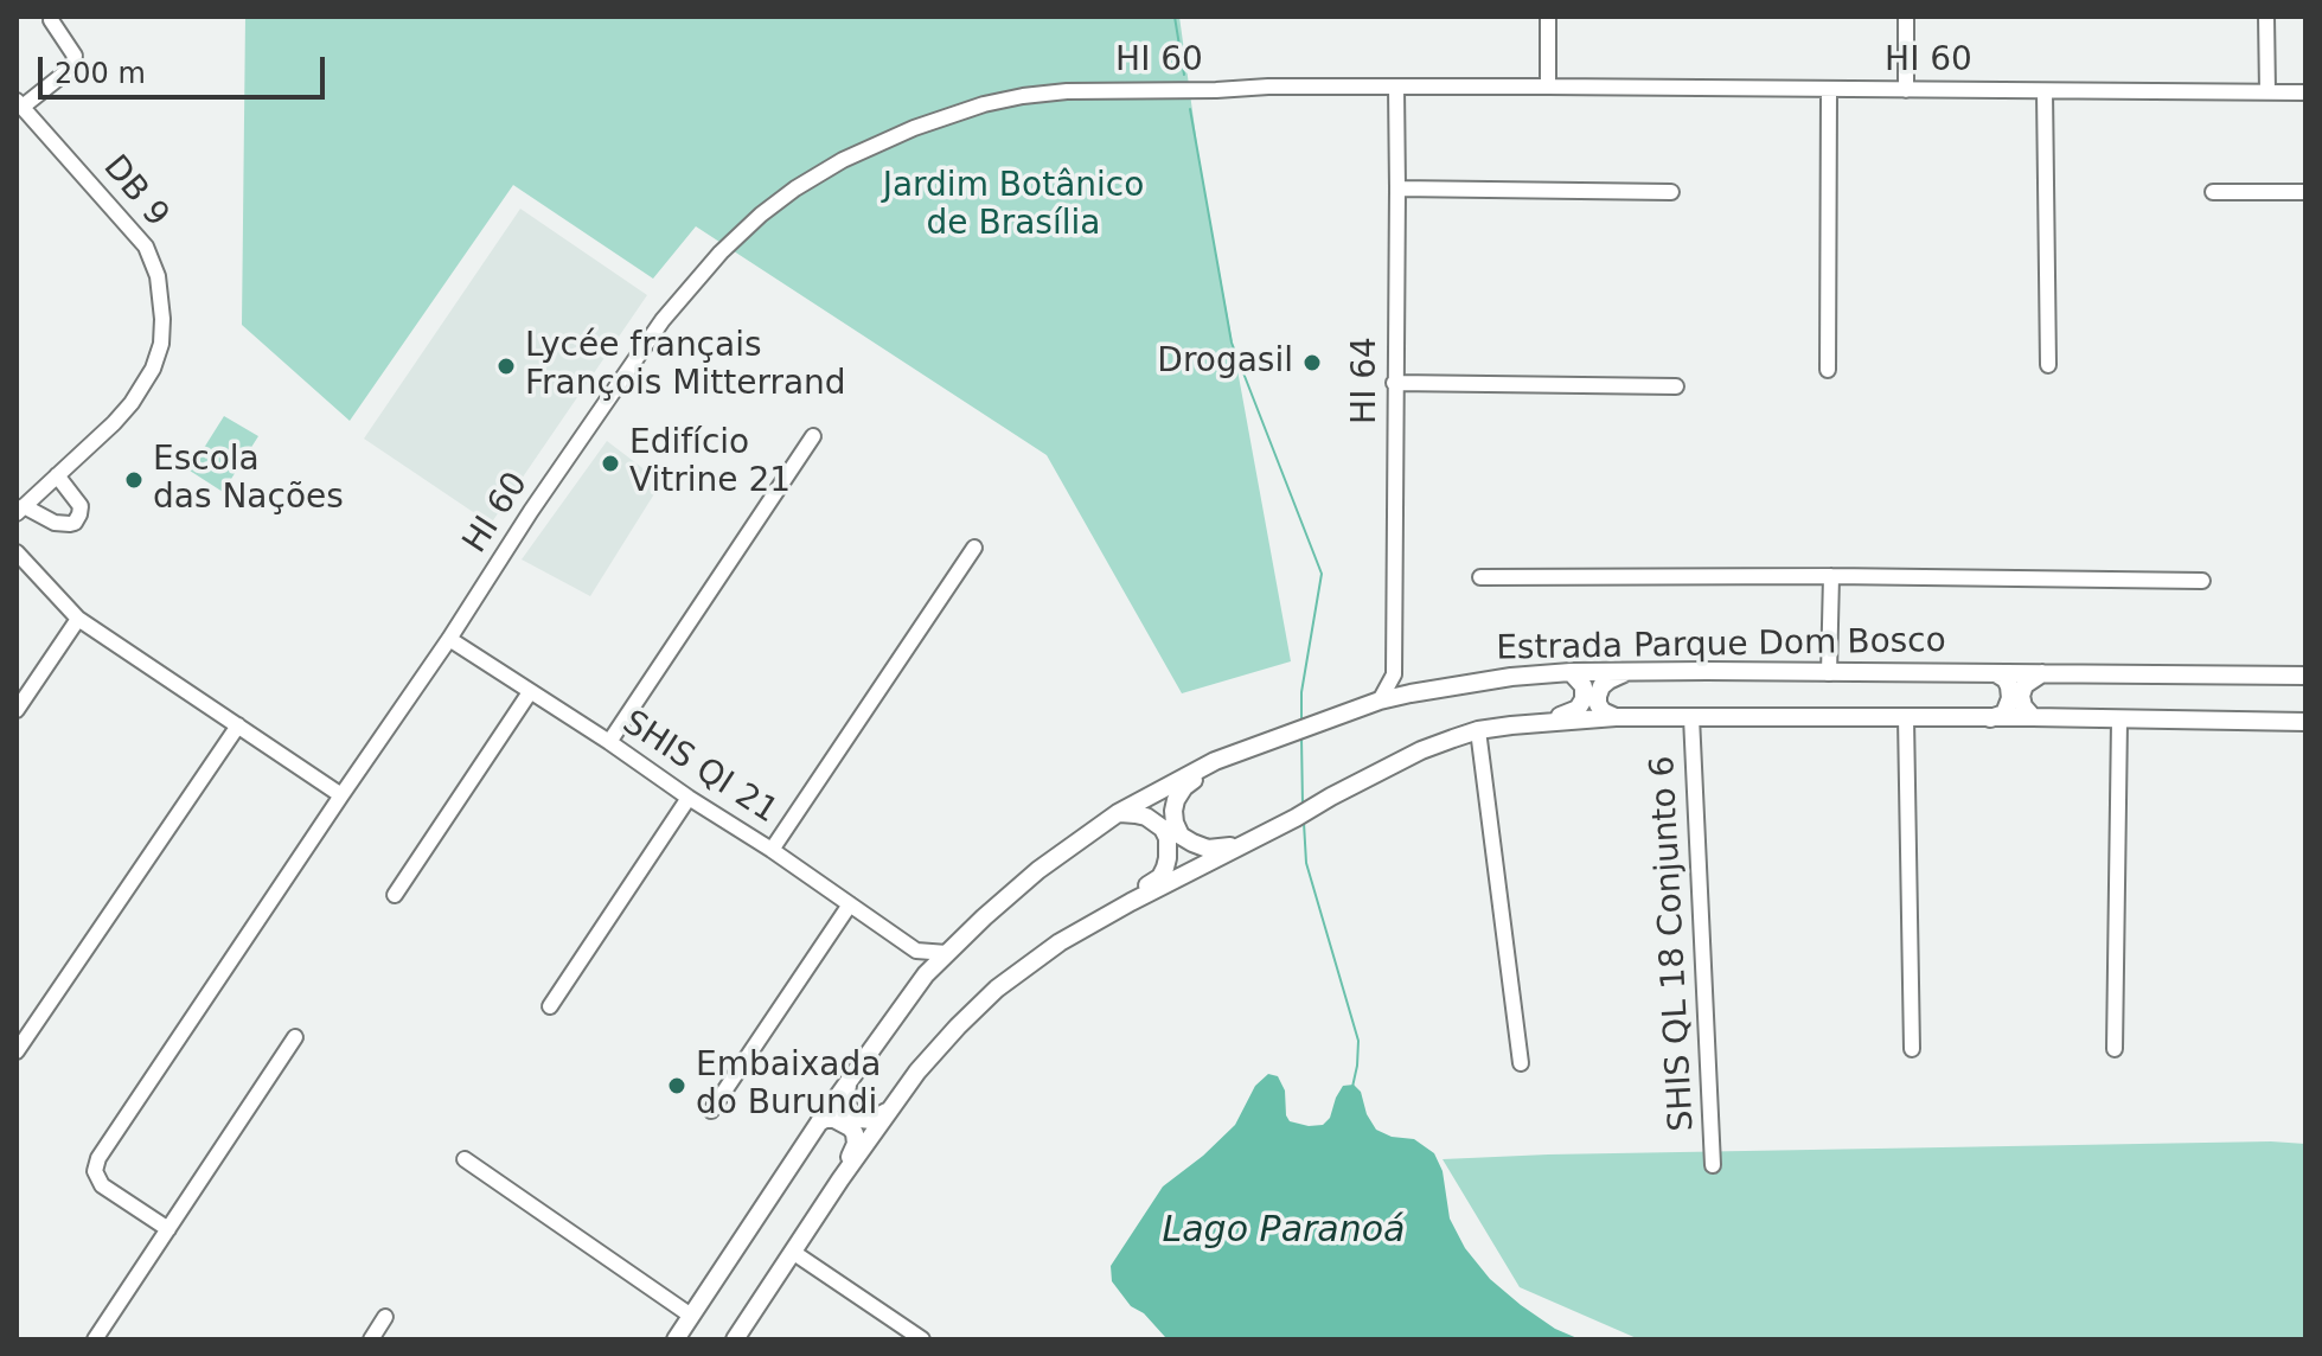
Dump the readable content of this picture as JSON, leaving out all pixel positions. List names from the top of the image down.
{
  "streets": {
    "main road": ["Estrada Parque Dom Bosco"],
    "street": [
      "HI 60",
      "DB 9",
      "HI 64",
      "SHIS QI 21",
      "SHIS QL 18 Conjunto 6"
    ]
  },
  "crossings": [
    ["HI 60", "HI 64"],
    ["HI 60", "SHIS QI 21"],
    ["HI 64", "Estrada Parque Dom Bosco"]
  ],
  "water": ["Lago Paranoá"],
  "parks": ["Jardim Botânico de Brasília"],
  "places": [
    "Drogasil",
    "Lycée français François Mitterrand",
    "Edifício Vitrine 21",
    "Escola das Nações",
    "Embaixada do Burundi"
  ],
  "scale_bar": "200 m"
}
